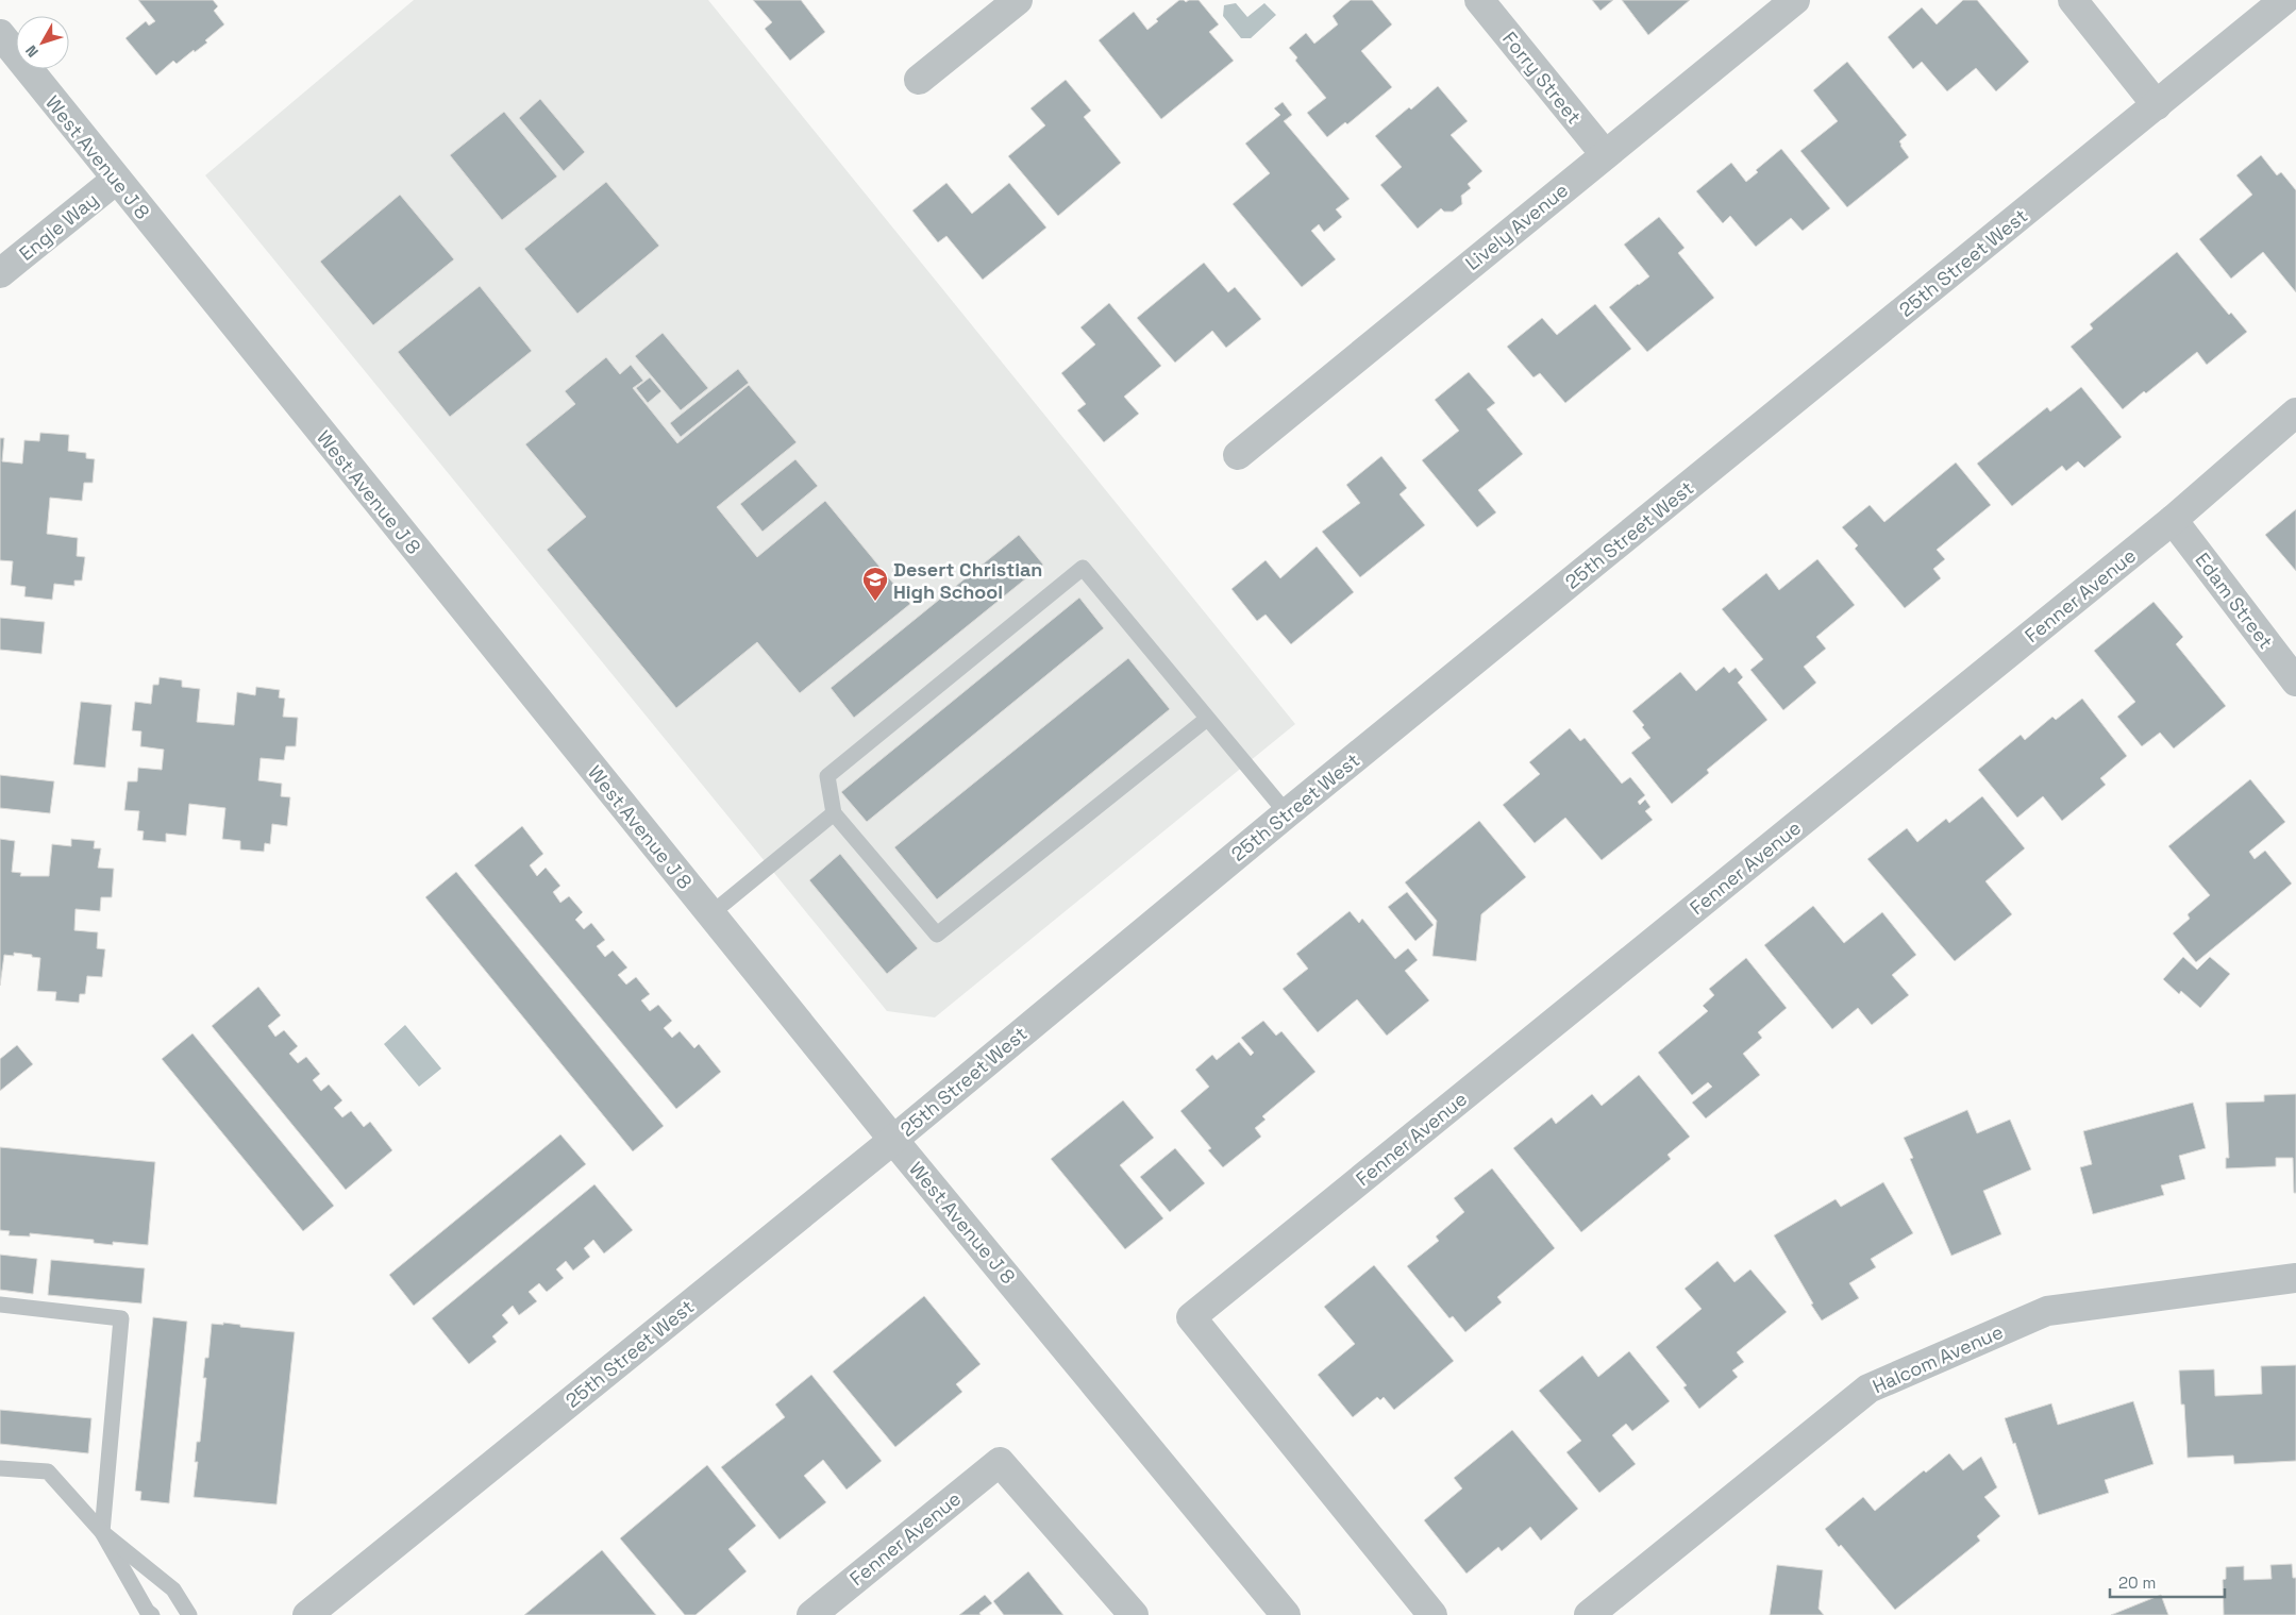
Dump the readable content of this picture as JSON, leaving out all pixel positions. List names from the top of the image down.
{
  "streets": {
    "street": [
      "Forry Street",
      "West Avenue J 8",
      "Engle Way",
      "Lively Avenue",
      "25th Street West",
      "Fenner Avenue",
      "Edam Street",
      "Halcom Avenue"
    ]
  },
  "crossings": [
    ["Forry Street", "Lively Avenue"],
    ["West Avenue J 8", "Engle Way"],
    ["West Avenue J 8", "25th Street West"],
    ["Fenner Avenue", "Edam Street"]
  ],
  "places": {
    "school or university": ["Desert Christian High School"]
  },
  "scale_bar": "20 m",
  "north": "bottom left"
}
